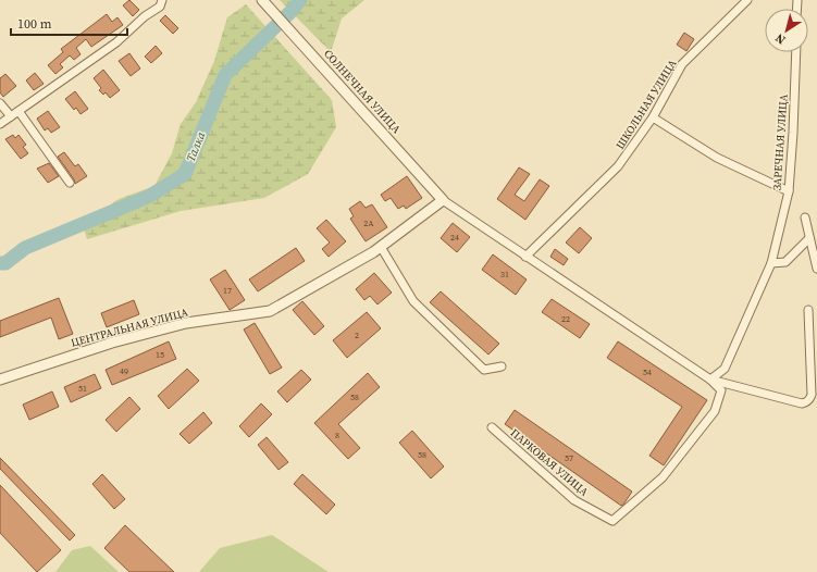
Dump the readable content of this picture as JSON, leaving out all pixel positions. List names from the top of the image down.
{
  "streets": {
    "street": [
      "СОЛНЕЧНАЯ УЛИЦА",
      "ШКОЛЬНАЯ УЛИЦА",
      "ЗАРЕЧНАЯ УЛИЦА",
      "ЦЕНТРАЛЬНАЯ УЛИЦА",
      "ПАРКОВАЯ УЛИЦА"
    ]
  },
  "crossings": [
    ["СОЛНЕЧНАЯ УЛИЦА", "ЦЕНТРАЛЬНАЯ УЛИЦА"],
    ["СОЛНЕЧНАЯ УЛИЦА", "ПАРКОВАЯ УЛИЦА"],
    ["ШКОЛЬНАЯ УЛИЦА", "ПАРКОВАЯ УЛИЦА"],
    ["ЗАРЕЧНАЯ УЛИЦА", "ПАРКОВАЯ УЛИЦА"],
    ["ЦЕНТРАЛЬНАЯ УЛИЦА", "ПАРКОВАЯ УЛИЦА"]
  ],
  "water": ["Талка"],
  "house_numbers": [
    "2А",
    "24",
    "31",
    "17",
    "22",
    "2",
    "15",
    "49",
    "54",
    "51",
    "58",
    "8",
    "58",
    "57"
  ],
  "scale_bar": "100 m",
  "north": "bottom left"
}
